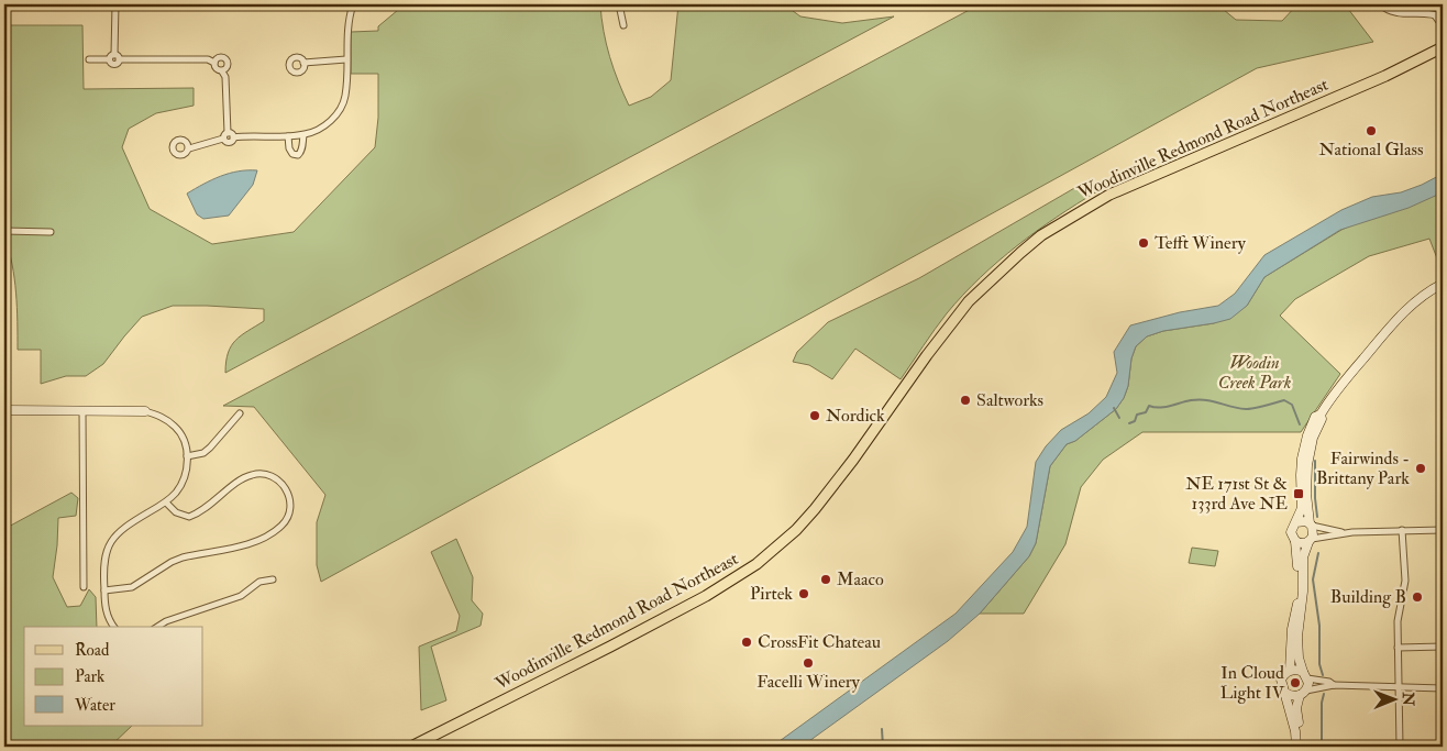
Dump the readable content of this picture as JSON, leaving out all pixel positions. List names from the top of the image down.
{
  "streets": {
    "main road": ["Woodinville Redmond Road Northeast"]
  },
  "parks": ["Woodin Creek Park"],
  "places": {
    "other": [
      "National Glass",
      "Tefft Winery",
      "Saltworks",
      "Nordick",
      "Fairwinds - Brittany Park",
      "Maaco",
      "Pirtek",
      "Building B",
      "CrossFit Chateau",
      "Facelli Winery",
      "In Cloud Light IV"
    ],
    "transit": ["NE 171st St & 133rd Ave NE"]
  },
  "legend": ["Road", "Park", "Water"],
  "north": "right"
}
